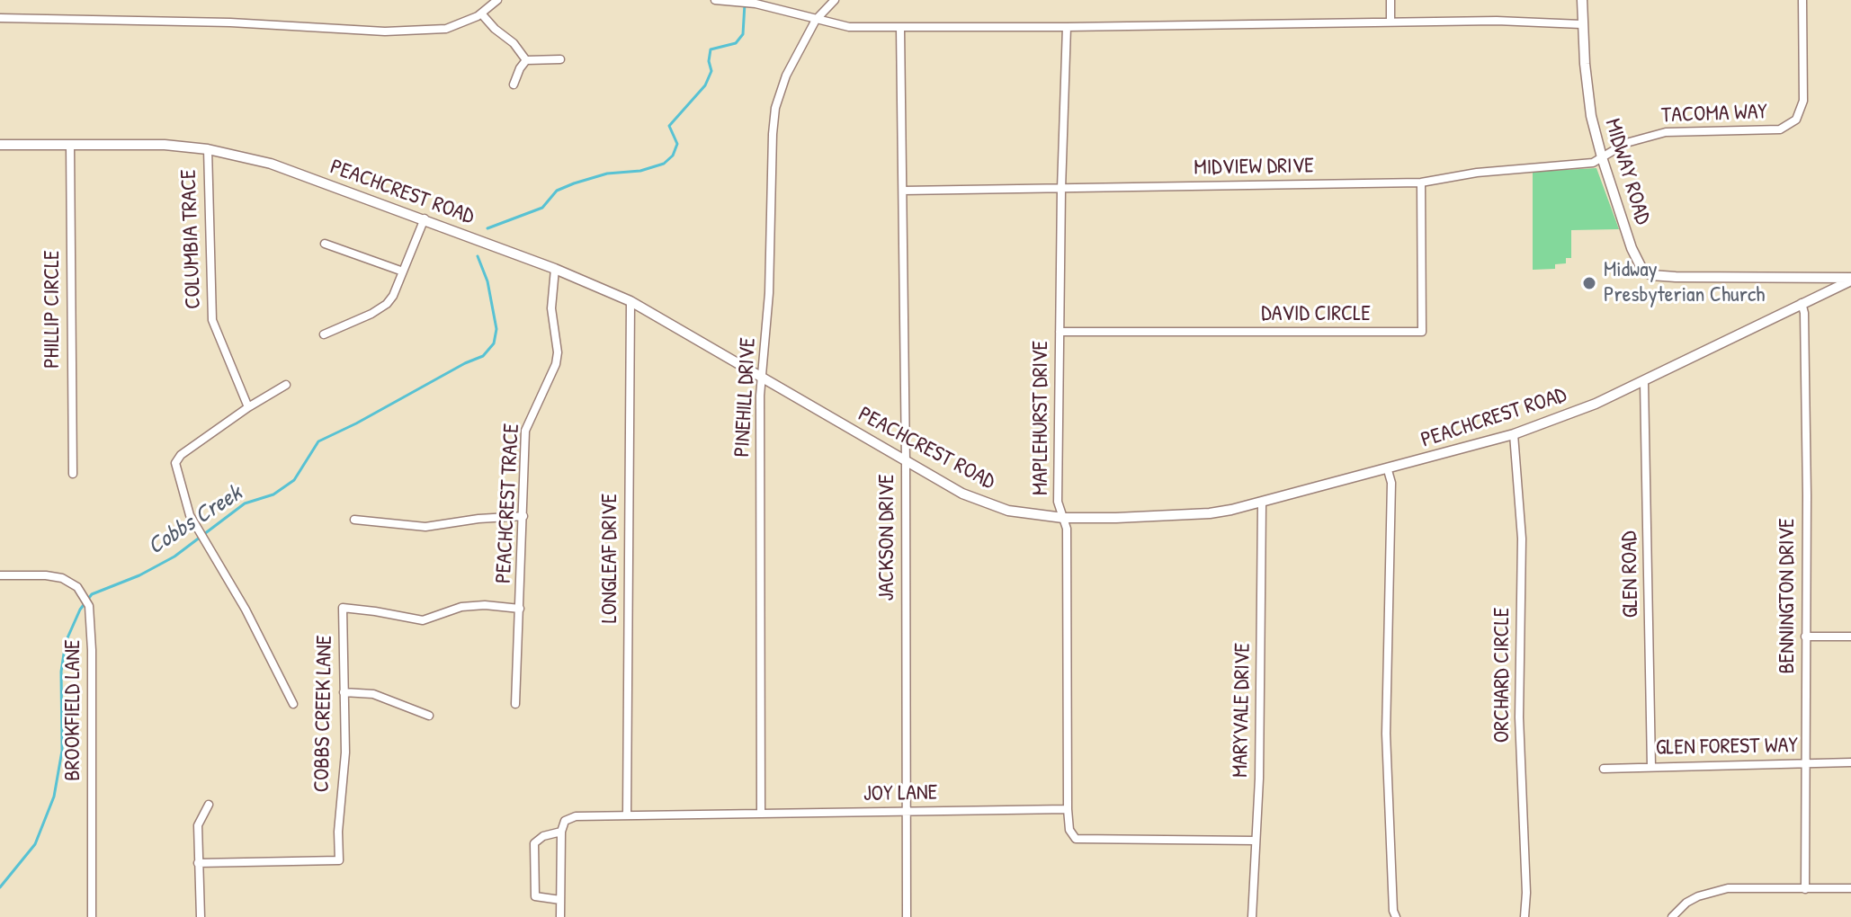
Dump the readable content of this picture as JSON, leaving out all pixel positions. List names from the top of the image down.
{
  "streets": {
    "street": [
      "TACOMA WAY",
      "MIDVIEW DRIVE",
      "MIDWAY ROAD",
      "PEACHCREST ROAD",
      "COLUMBIA TRACE",
      "PHILLIP CIRCLE",
      "DAVID CIRCLE",
      "PINEHILL DRIVE",
      "MAPLEHURST DRIVE",
      "PEACHCREST TRACE",
      "JACKSON DRIVE",
      "LONGLEAF DRIVE",
      "GLEN ROAD",
      "BENNINGTON DRIVE",
      "ORCHARD CIRCLE",
      "BROOKFIELD LANE",
      "MARYVALE DRIVE",
      "COBBS CREEK LANE",
      "GLEN FOREST WAY",
      "JOY LANE"
    ]
  },
  "crossings": [
    ["TACOMA WAY", "MIDVIEW DRIVE"],
    ["TACOMA WAY", "MIDWAY ROAD"],
    ["MIDVIEW DRIVE", "MIDWAY ROAD"],
    ["MIDVIEW DRIVE", "DAVID CIRCLE"],
    ["MIDVIEW DRIVE", "MAPLEHURST DRIVE"],
    ["MIDVIEW DRIVE", "JACKSON DRIVE"],
    ["MIDWAY ROAD", "PEACHCREST ROAD"],
    ["PEACHCREST ROAD", "COLUMBIA TRACE"],
    ["PEACHCREST ROAD", "PHILLIP CIRCLE"],
    ["PEACHCREST ROAD", "PINEHILL DRIVE"],
    ["PEACHCREST ROAD", "MAPLEHURST DRIVE"],
    ["PEACHCREST ROAD", "PEACHCREST TRACE"],
    ["PEACHCREST ROAD", "JACKSON DRIVE"],
    ["PEACHCREST ROAD", "LONGLEAF DRIVE"],
    ["PEACHCREST ROAD", "GLEN ROAD"],
    ["PEACHCREST ROAD", "BENNINGTON DRIVE"],
    ["PEACHCREST ROAD", "ORCHARD CIRCLE"],
    ["PEACHCREST ROAD", "MARYVALE DRIVE"],
    ["DAVID CIRCLE", "MAPLEHURST DRIVE"],
    ["PINEHILL DRIVE", "JOY LANE"],
    ["MAPLEHURST DRIVE", "JOY LANE"],
    ["PEACHCREST TRACE", "COBBS CREEK LANE"],
    ["JACKSON DRIVE", "JOY LANE"],
    ["LONGLEAF DRIVE", "JOY LANE"],
    ["GLEN ROAD", "GLEN FOREST WAY"],
    ["BENNINGTON DRIVE", "GLEN FOREST WAY"]
  ],
  "water": ["Cobbs Creek"],
  "places": ["Midway Presbyterian Church"]
}
